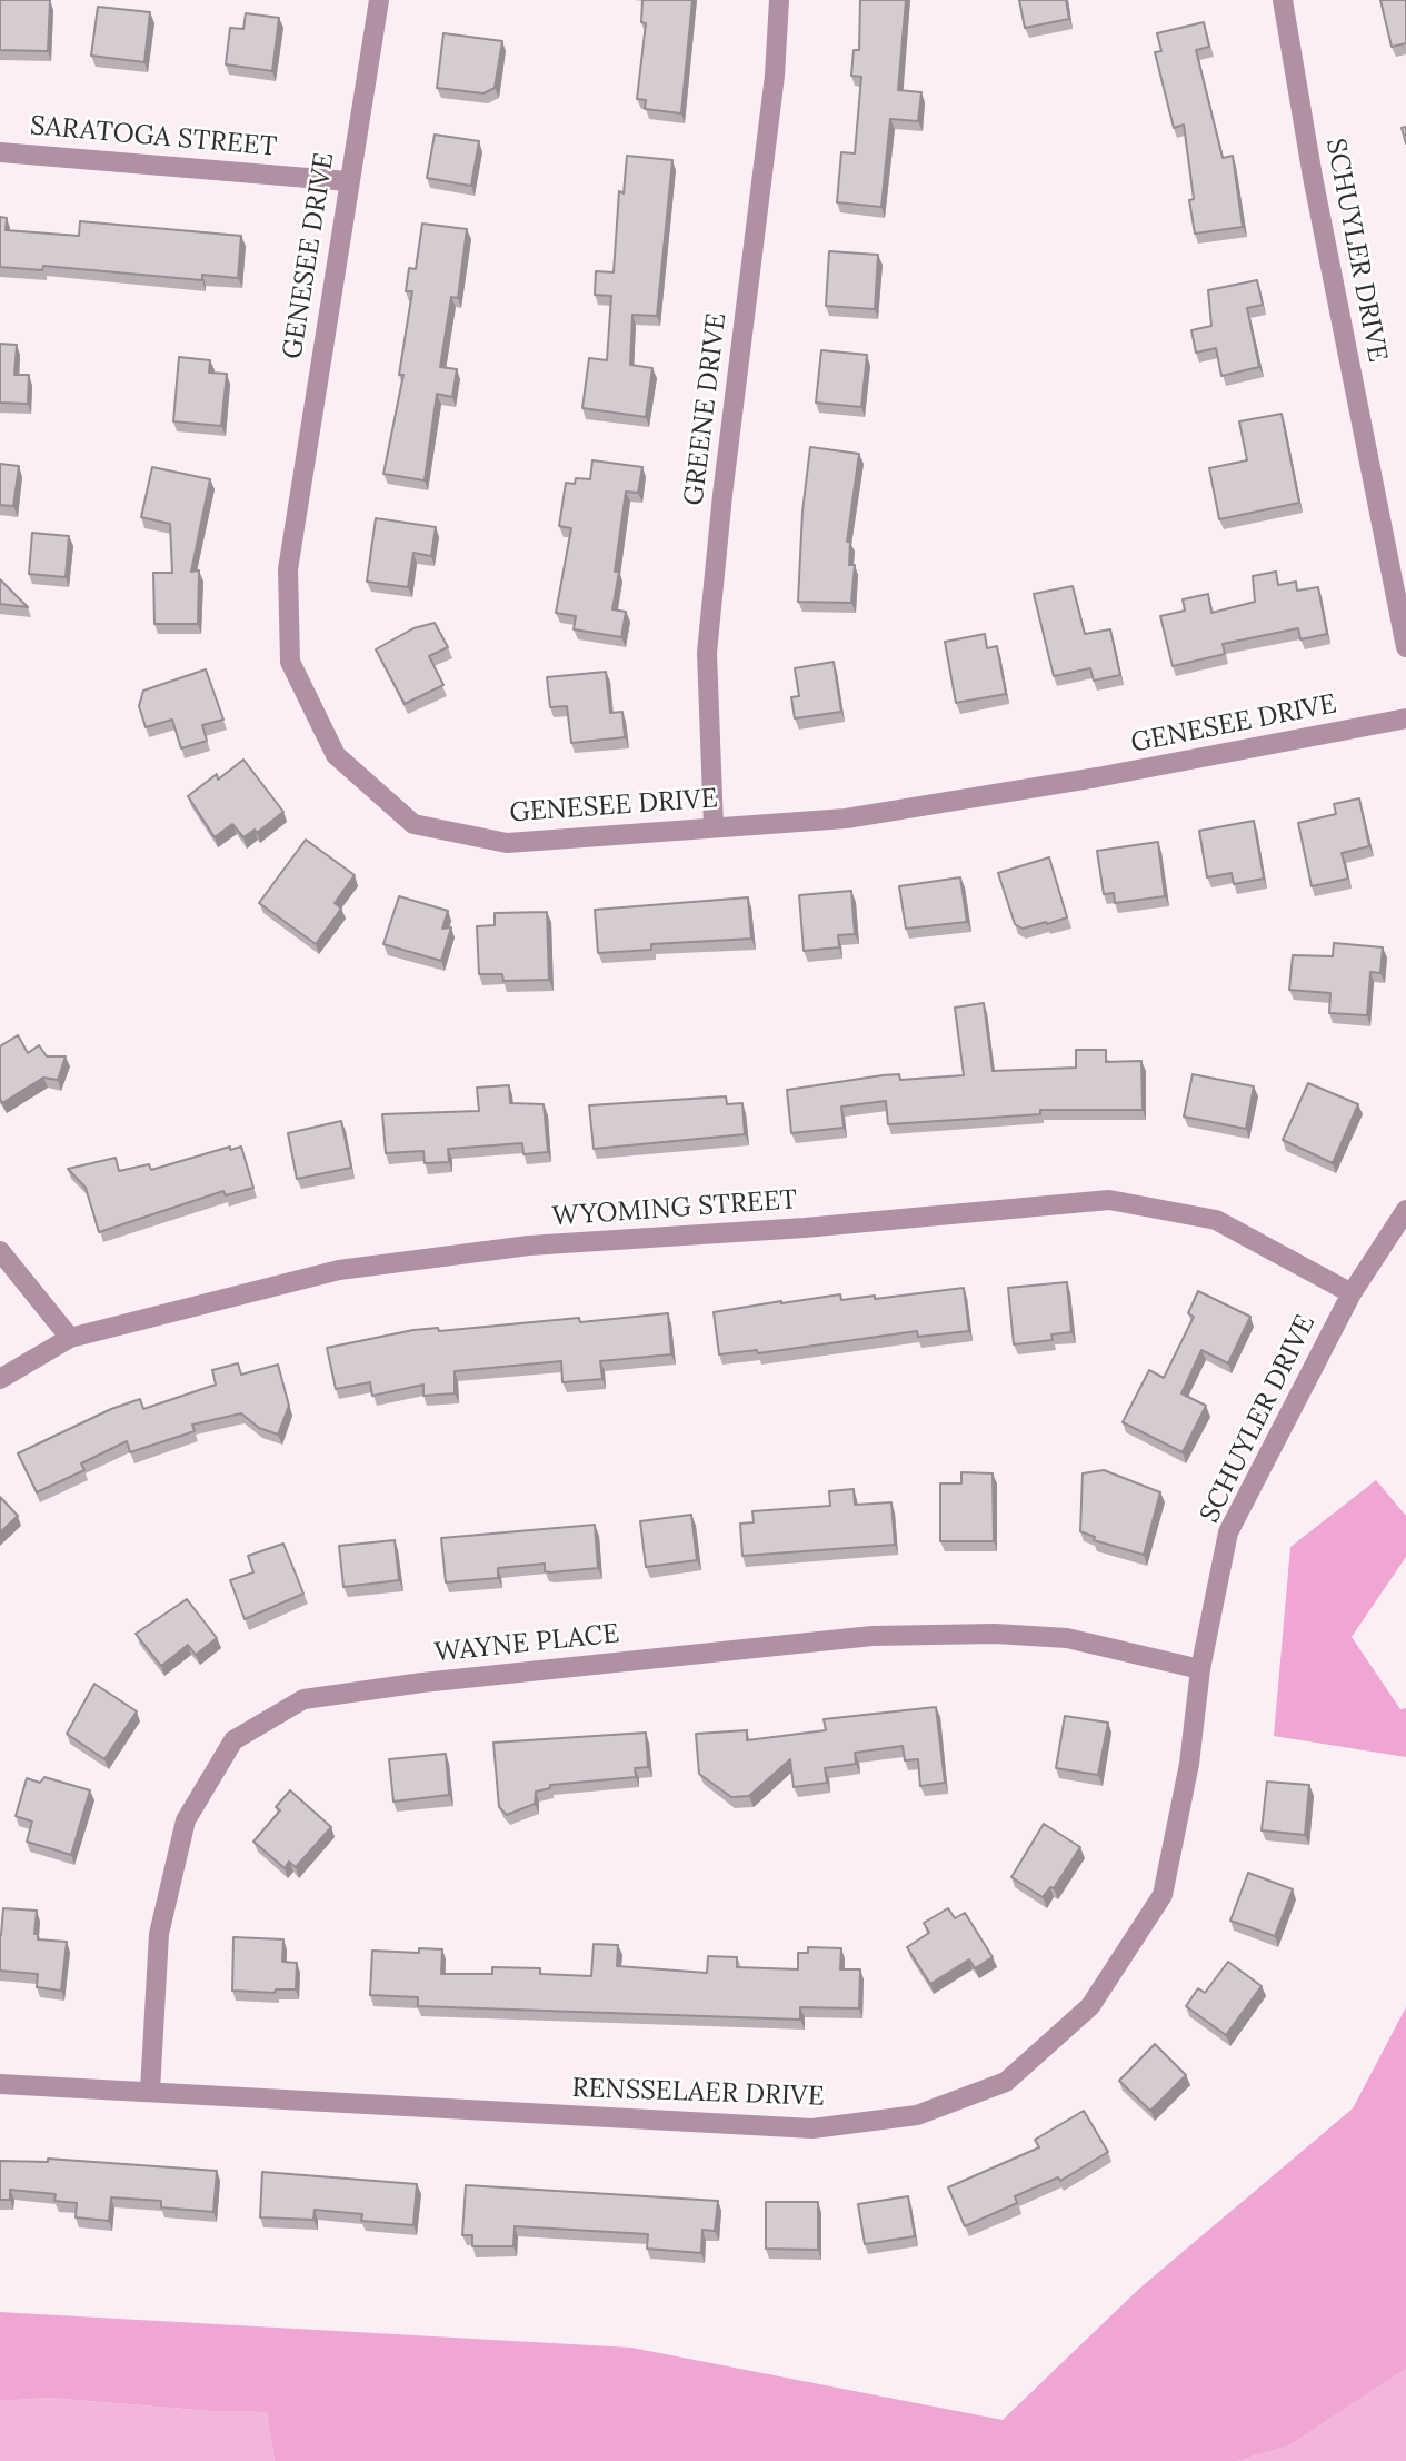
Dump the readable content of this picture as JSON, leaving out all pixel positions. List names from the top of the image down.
{
  "streets": {
    "street": [
      "SARATOGA STREET",
      "SCHUYLER DRIVE",
      "GENESEE DRIVE",
      "GREENE DRIVE",
      "WYOMING STREET",
      "WAYNE PLACE",
      "RENSSELAER DRIVE"
    ]
  },
  "crossings": [
    ["SARATOGA STREET", "GENESEE DRIVE"],
    ["SCHUYLER DRIVE", "WYOMING STREET"],
    ["SCHUYLER DRIVE", "WAYNE PLACE"],
    ["SCHUYLER DRIVE", "RENSSELAER DRIVE"],
    ["GENESEE DRIVE", "GREENE DRIVE"],
    ["WAYNE PLACE", "RENSSELAER DRIVE"]
  ]
}
